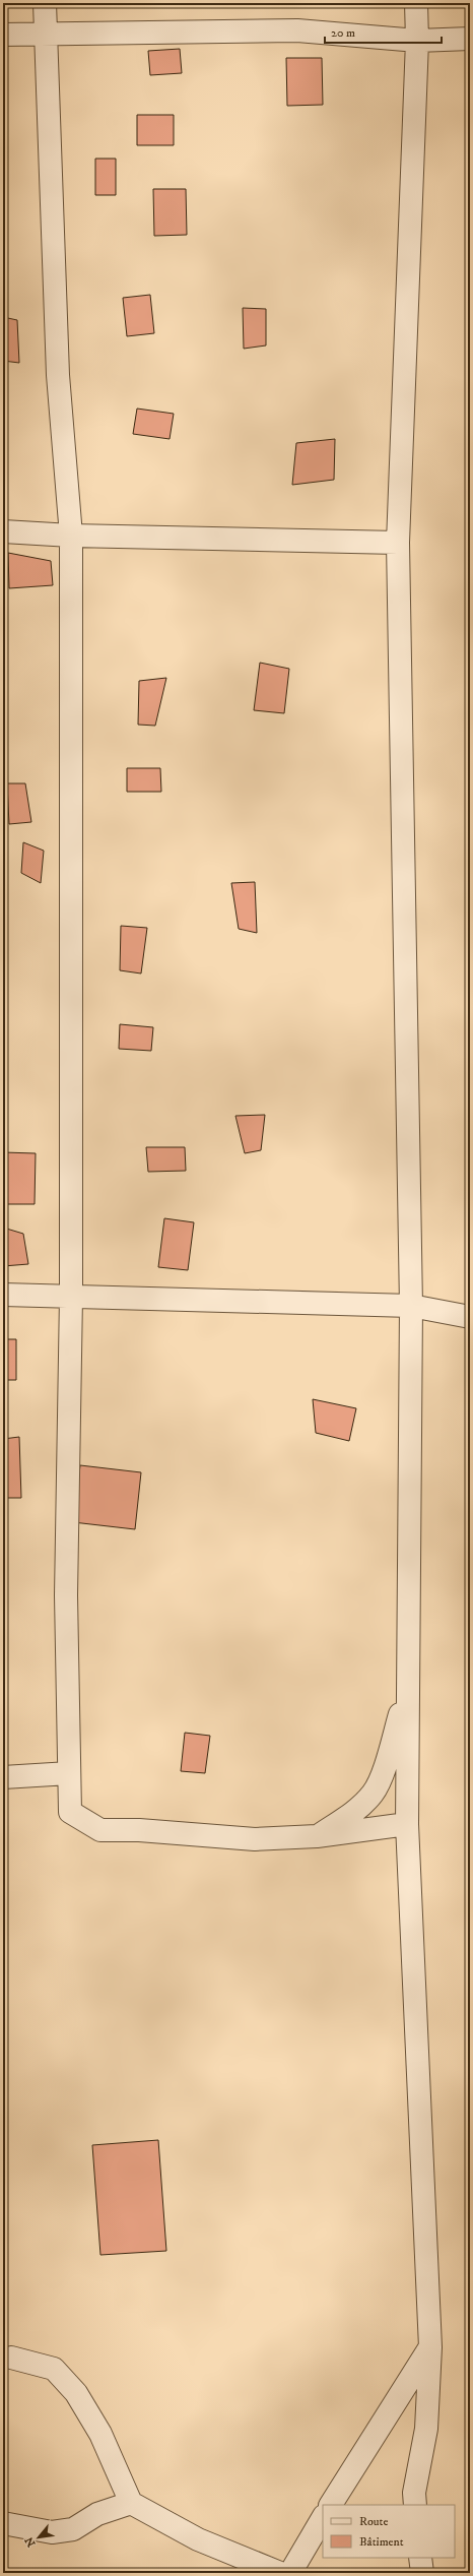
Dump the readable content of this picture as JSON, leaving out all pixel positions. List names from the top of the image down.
{
  "legend": ["Route", "Bâtiment"],
  "scale_bar": "20 m",
  "north": "bottom left"
}
